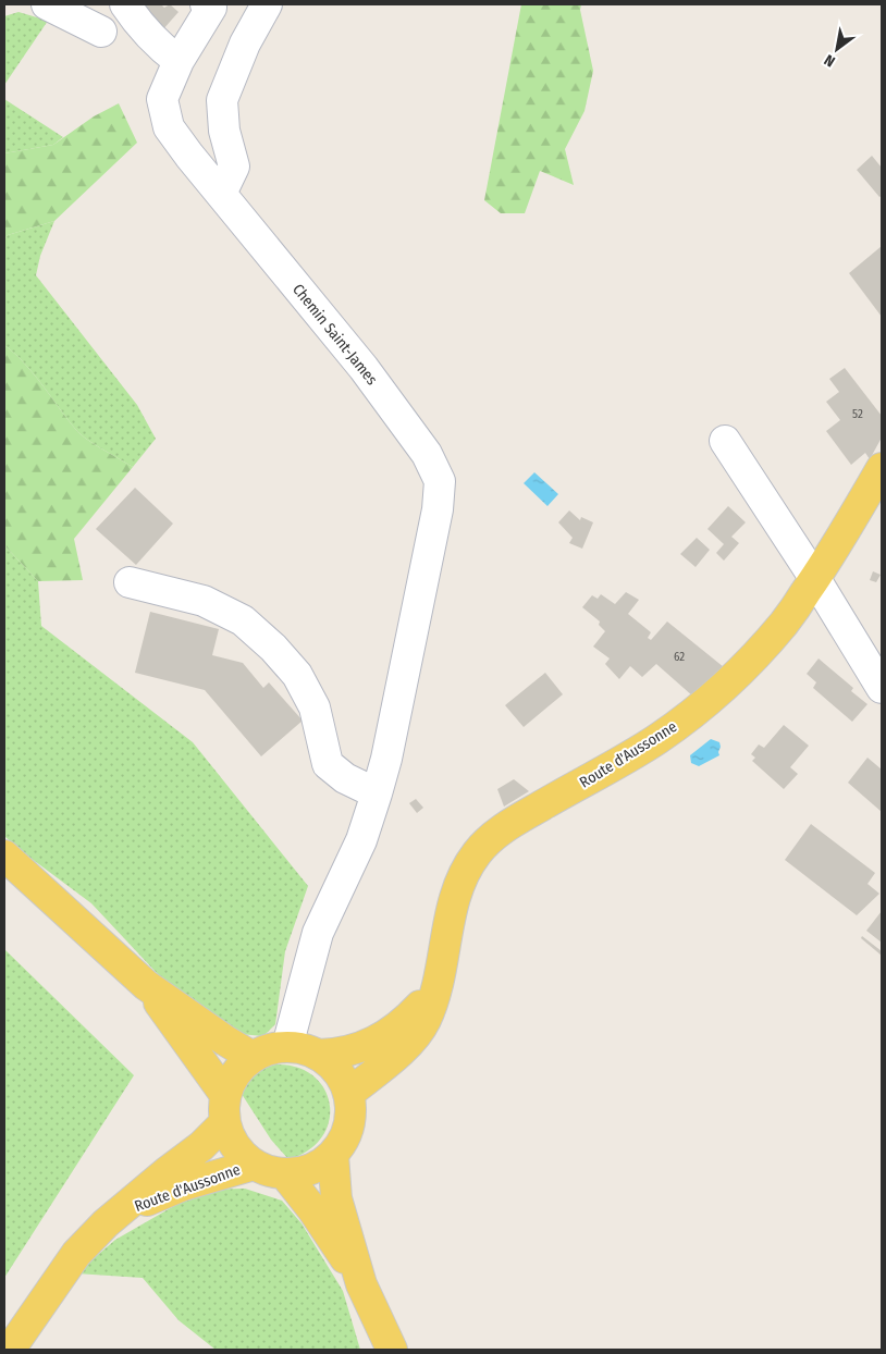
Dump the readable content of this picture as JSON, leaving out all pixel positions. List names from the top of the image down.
{
  "streets": {
    "main road": ["Route d'Aussonne"],
    "street": ["Chemin Saint-James"]
  },
  "house_numbers": ["52", "62"],
  "north": "bottom left"
}
